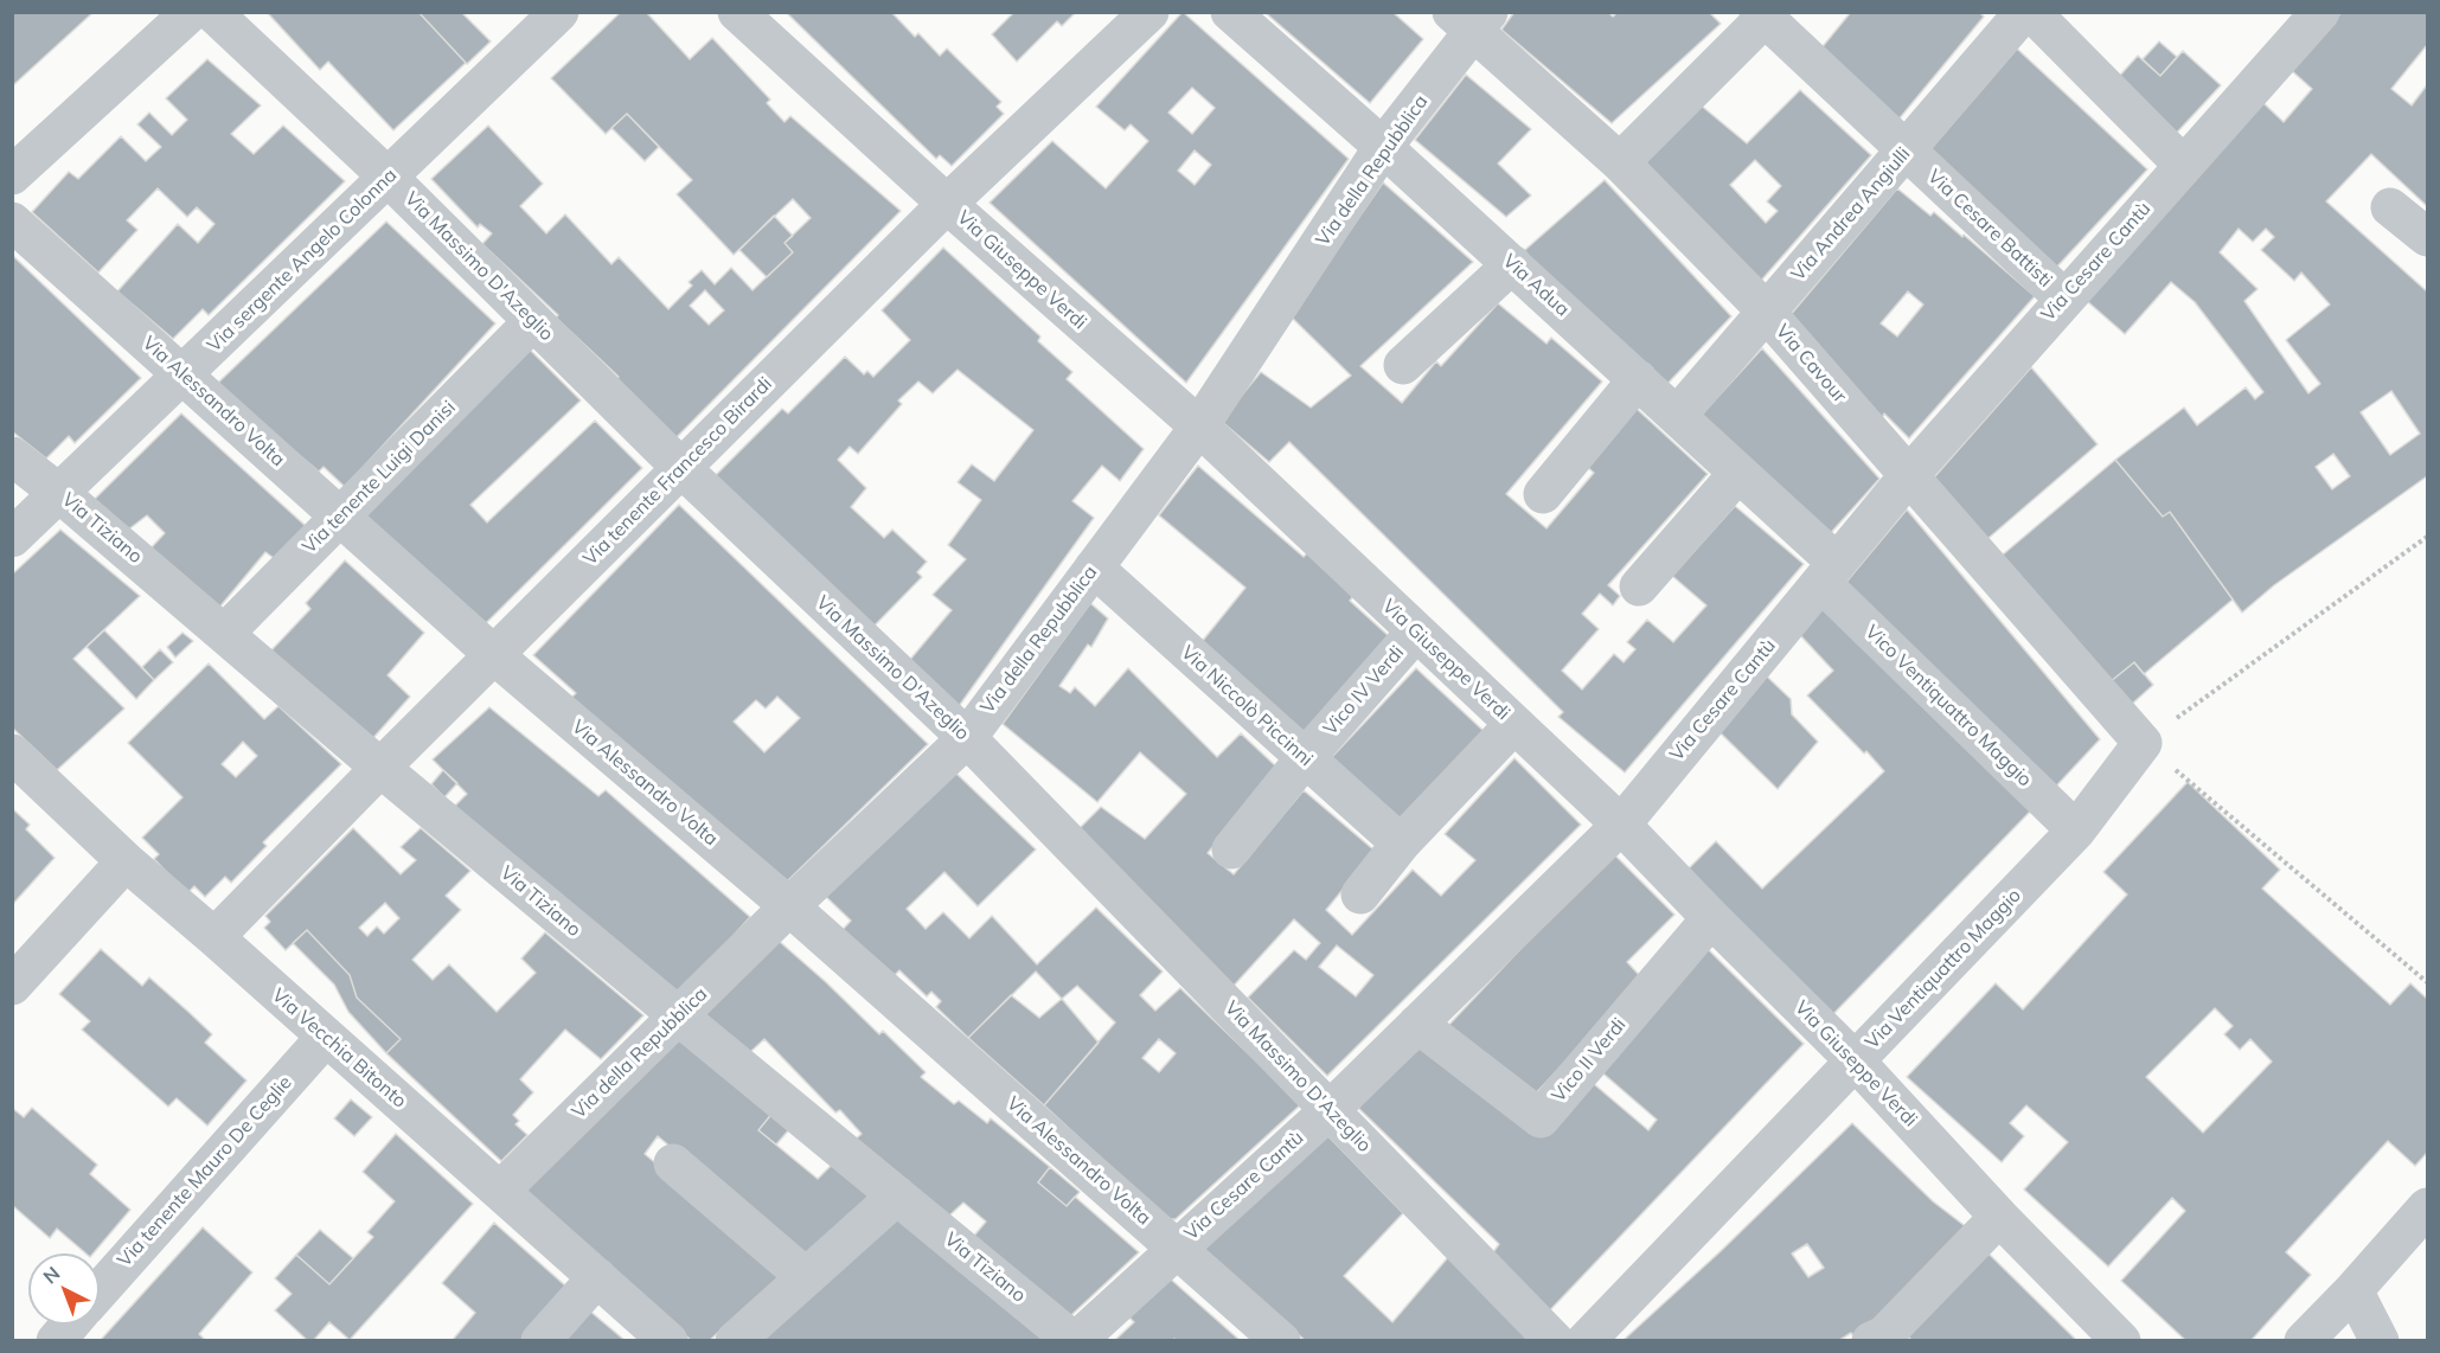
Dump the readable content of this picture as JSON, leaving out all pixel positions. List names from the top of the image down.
{
  "streets": {
    "street": [
      "Via della Repubblica",
      "Via Andrea Angiulli",
      "Via Cesare Battisti",
      "Via sergente Angelo Colonna",
      "Via Cesare Cantù",
      "Via Massimo D'Azeglio",
      "Via Giuseppe Verdi",
      "Via Adua",
      "Via Cavour",
      "Via Alessandro Volta",
      "Via tenente Francesco Birardi",
      "Via tenente Luigi Danisi",
      "Via Tiziano",
      "Vico IV Verdi",
      "Via Niccolò Piccinni",
      "Vico Ventiquattro Maggio",
      "Via Ventiquattro Maggio",
      "Via Vecchia Bitonto",
      "Vico II Verdi",
      "Via tenente Mauro De Ceglie"
    ]
  },
  "crossings": [
    ["Via della Repubblica", "Via Massimo D'Azeglio"],
    ["Via della Repubblica", "Via Giuseppe Verdi"],
    ["Via della Repubblica", "Via Adua"],
    ["Via della Repubblica", "Via Cavour"],
    ["Via della Repubblica", "Via Alessandro Volta"],
    ["Via della Repubblica", "Via Tiziano"],
    ["Via della Repubblica", "Via Niccolò Piccinni"],
    ["Via della Repubblica", "Via Vecchia Bitonto"],
    ["Via Andrea Angiulli", "Via Cesare Battisti"],
    ["Via Andrea Angiulli", "Via Adua"],
    ["Via Andrea Angiulli", "Via Cavour"],
    ["Via Cesare Battisti", "Via Cesare Cantù"],
    ["Via sergente Angelo Colonna", "Via Massimo D'Azeglio"],
    ["Via sergente Angelo Colonna", "Via Alessandro Volta"],
    ["Via sergente Angelo Colonna", "Via Tiziano"],
    ["Via Cesare Cantù", "Via Massimo D'Azeglio"],
    ["Via Cesare Cantù", "Via Giuseppe Verdi"],
    ["Via Cesare Cantù", "Via Adua"],
    ["Via Cesare Cantù", "Via Cavour"],
    ["Via Cesare Cantù", "Via Alessandro Volta"],
    ["Via Cesare Cantù", "Via Tiziano"],
    ["Via Cesare Cantù", "Vico Ventiquattro Maggio"],
    ["Via Cesare Cantù", "Vico II Verdi"],
    ["Via Massimo D'Azeglio", "Via tenente Francesco Birardi"],
    ["Via Massimo D'Azeglio", "Via tenente Luigi Danisi"],
    ["Via Giuseppe Verdi", "Via tenente Francesco Birardi"],
    ["Via Giuseppe Verdi", "Vico IV Verdi"],
    ["Via Giuseppe Verdi", "Via Ventiquattro Maggio"],
    ["Via Giuseppe Verdi", "Vico II Verdi"],
    ["Via Adua", "Vico Ventiquattro Maggio"],
    ["Via Cavour", "Via Ventiquattro Maggio"],
    ["Via Alessandro Volta", "Via tenente Francesco Birardi"],
    ["Via Alessandro Volta", "Via tenente Luigi Danisi"],
    ["Via tenente Francesco Birardi", "Via Tiziano"],
    ["Via tenente Francesco Birardi", "Via Vecchia Bitonto"],
    ["Via tenente Luigi Danisi", "Via Tiziano"],
    ["Vico IV Verdi", "Via Niccolò Piccinni"],
    ["Vico Ventiquattro Maggio", "Via Ventiquattro Maggio"],
    ["Via Vecchia Bitonto", "Via tenente Mauro De Ceglie"]
  ],
  "north": "top left"
}
